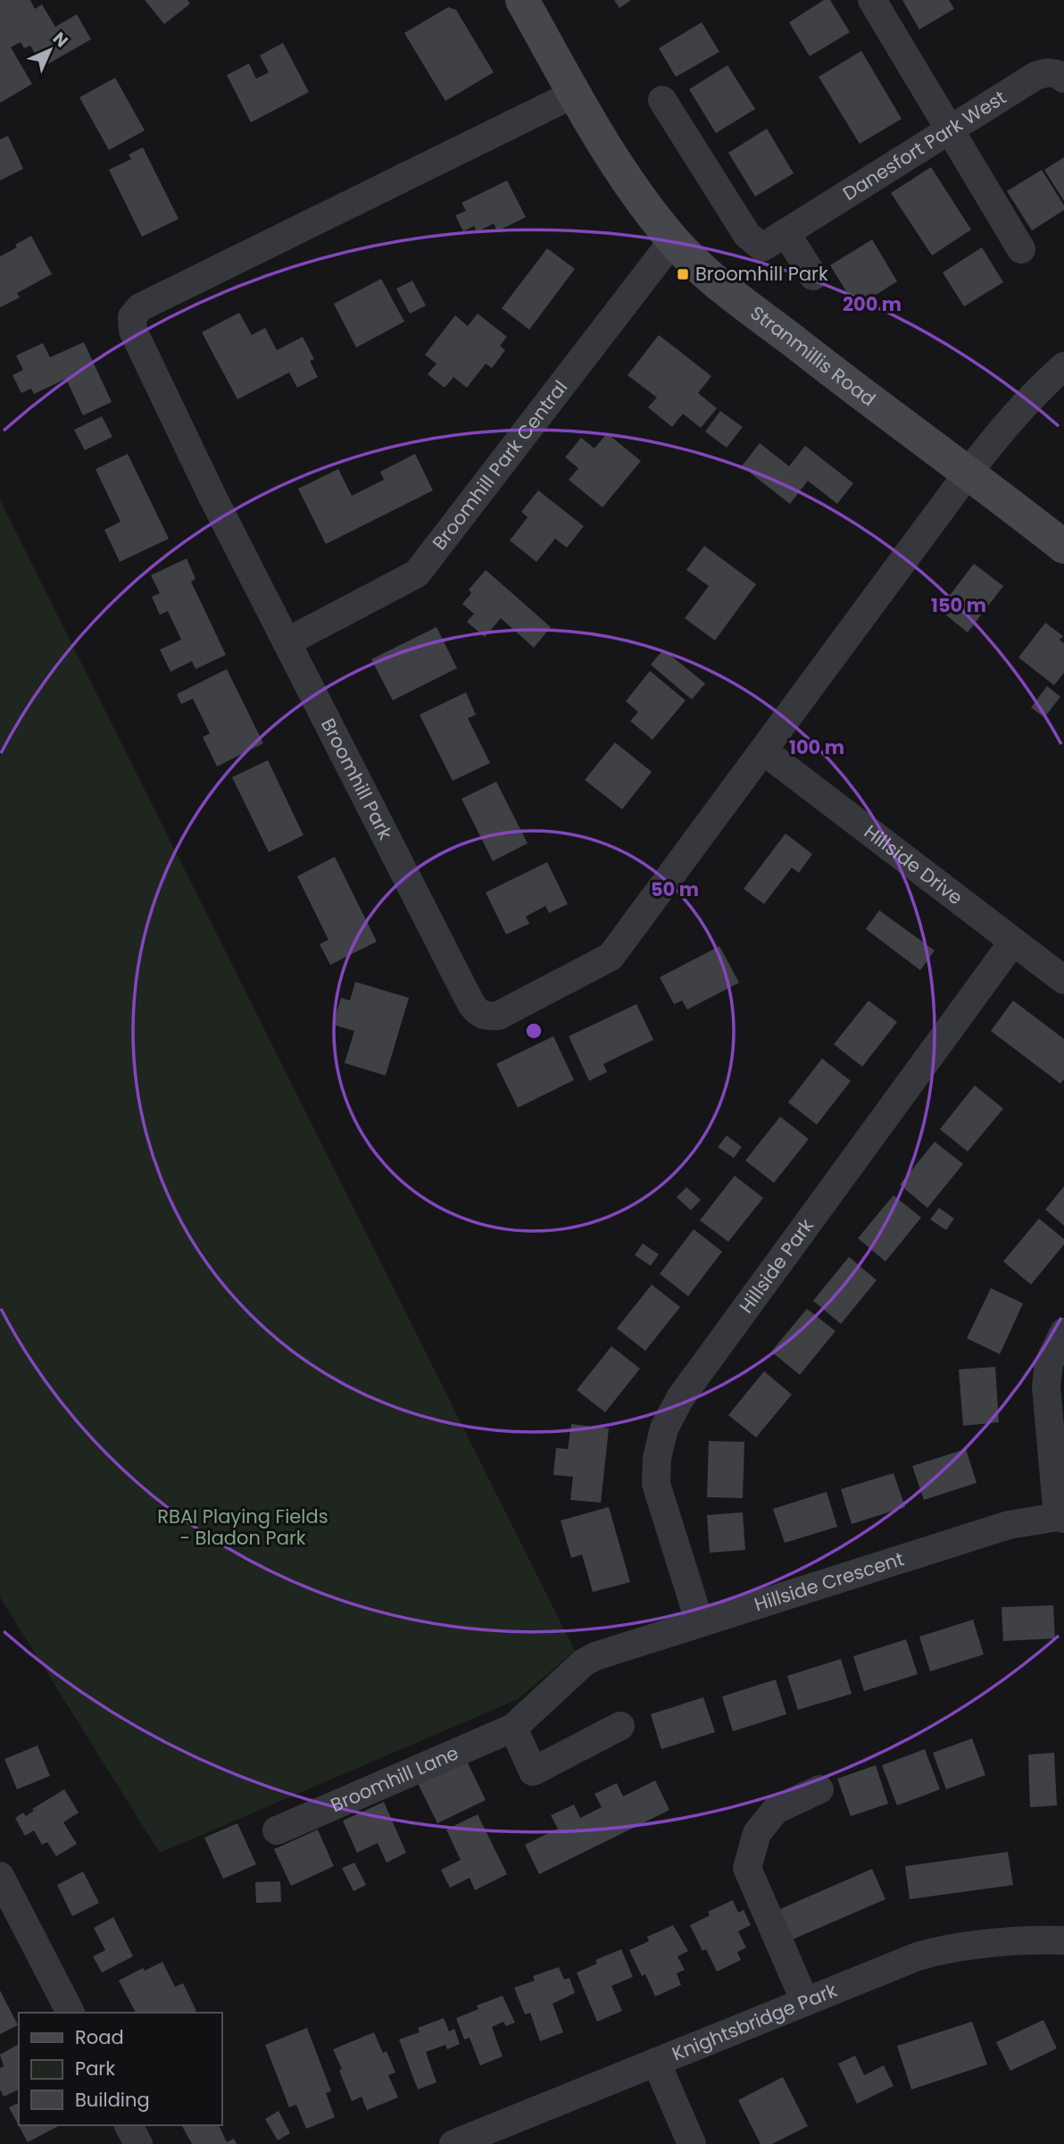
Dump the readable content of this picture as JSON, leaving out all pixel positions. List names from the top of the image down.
{
  "streets": {
    "street": [
      "Danesfort Park West",
      "Stranmillis Road",
      "Broomhill Park Central",
      "Broomhill Park",
      "Hillside Drive",
      "Hillside Park",
      "Hillside Crescent",
      "Broomhill Lane",
      "Knightsbridge Park"
    ]
  },
  "crossings": [
    ["Stranmillis Road", "Broomhill Park Central"],
    ["Stranmillis Road", "Broomhill Park"],
    ["Broomhill Park Central", "Broomhill Park"],
    ["Broomhill Park", "Hillside Drive"],
    ["Hillside Drive", "Hillside Park"],
    ["Hillside Park", "Hillside Crescent"],
    ["Hillside Crescent", "Broomhill Lane"]
  ],
  "parks": ["RBAI Playing Fields - Bladon Park"],
  "places": {
    "transit": ["Broomhill Park"]
  },
  "legend": ["Road", "Park", "Building"],
  "north": "top right",
  "rings": [
    "200 m",
    "150 m",
    "100 m",
    "50 m"
  ]
}
